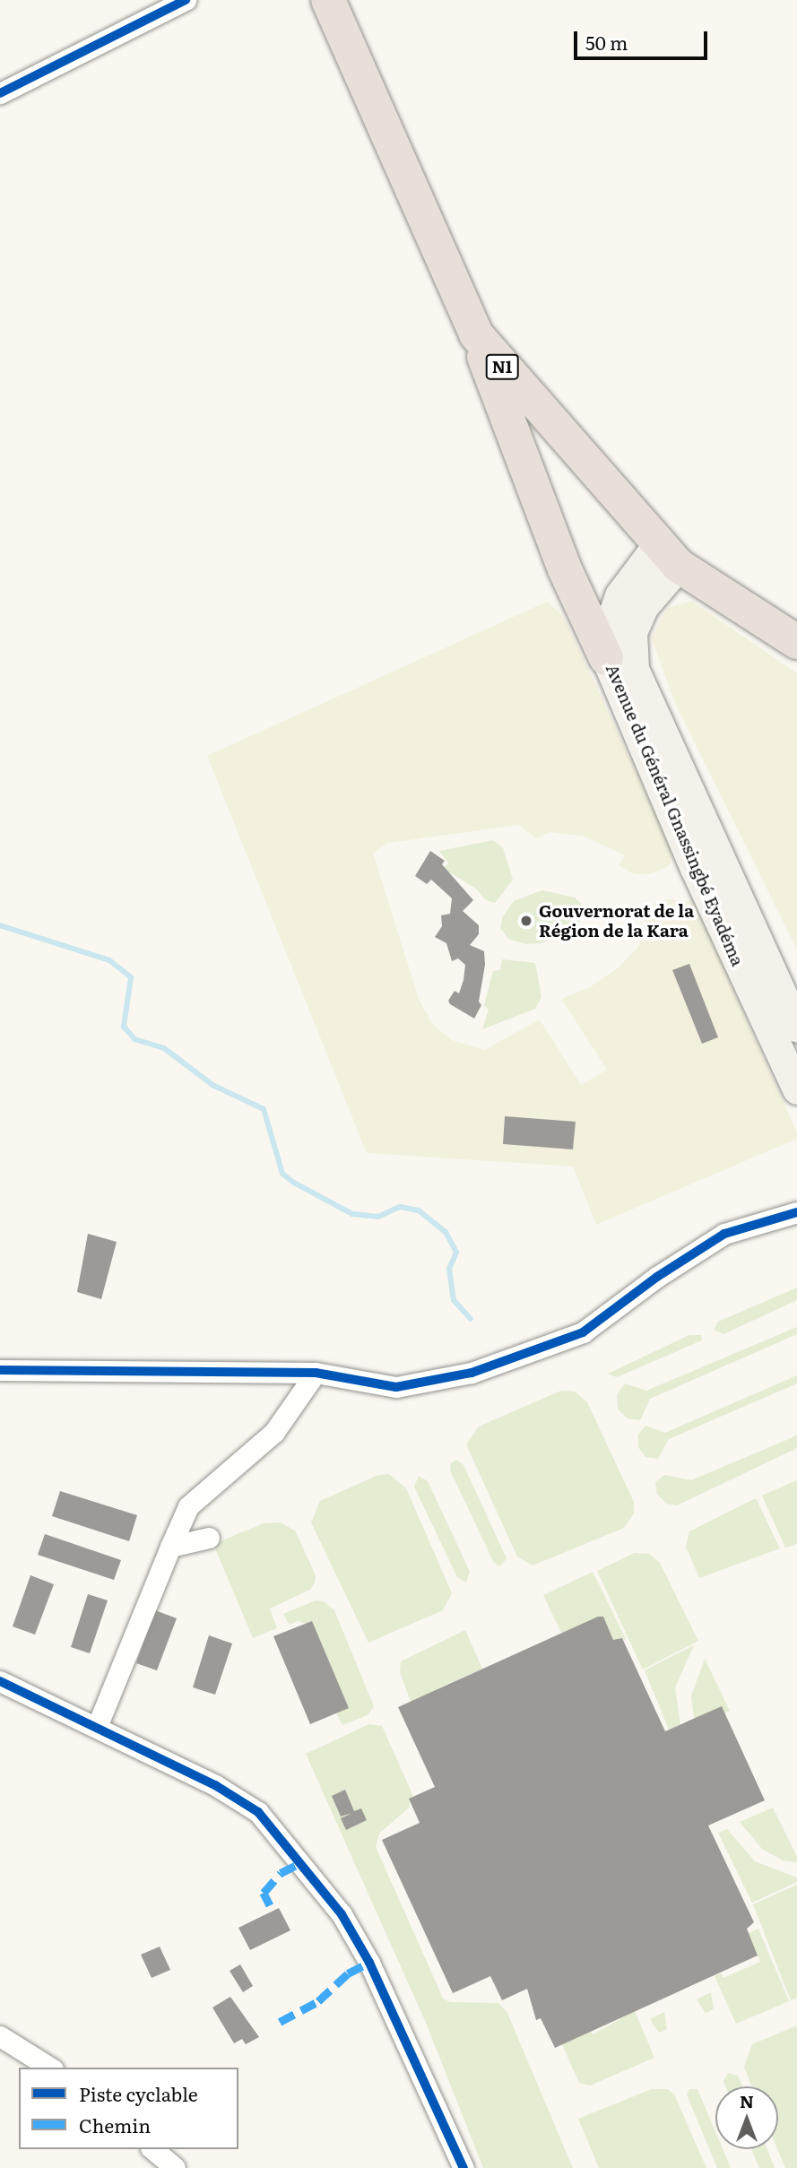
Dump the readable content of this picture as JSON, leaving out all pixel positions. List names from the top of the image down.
{
  "streets": {
    "highway": ["N1"],
    "main road": ["Avenue du Général Gnassingbé Eyadéma"]
  },
  "crossings": [
    ["N1", "Avenue du Général Gnassingbé Eyadéma"]
  ],
  "places": ["Gouvernorat de la Région de la Kara"],
  "legend": ["Piste cyclable", "Chemin"],
  "scale_bar": "50 m",
  "north": "top"
}
